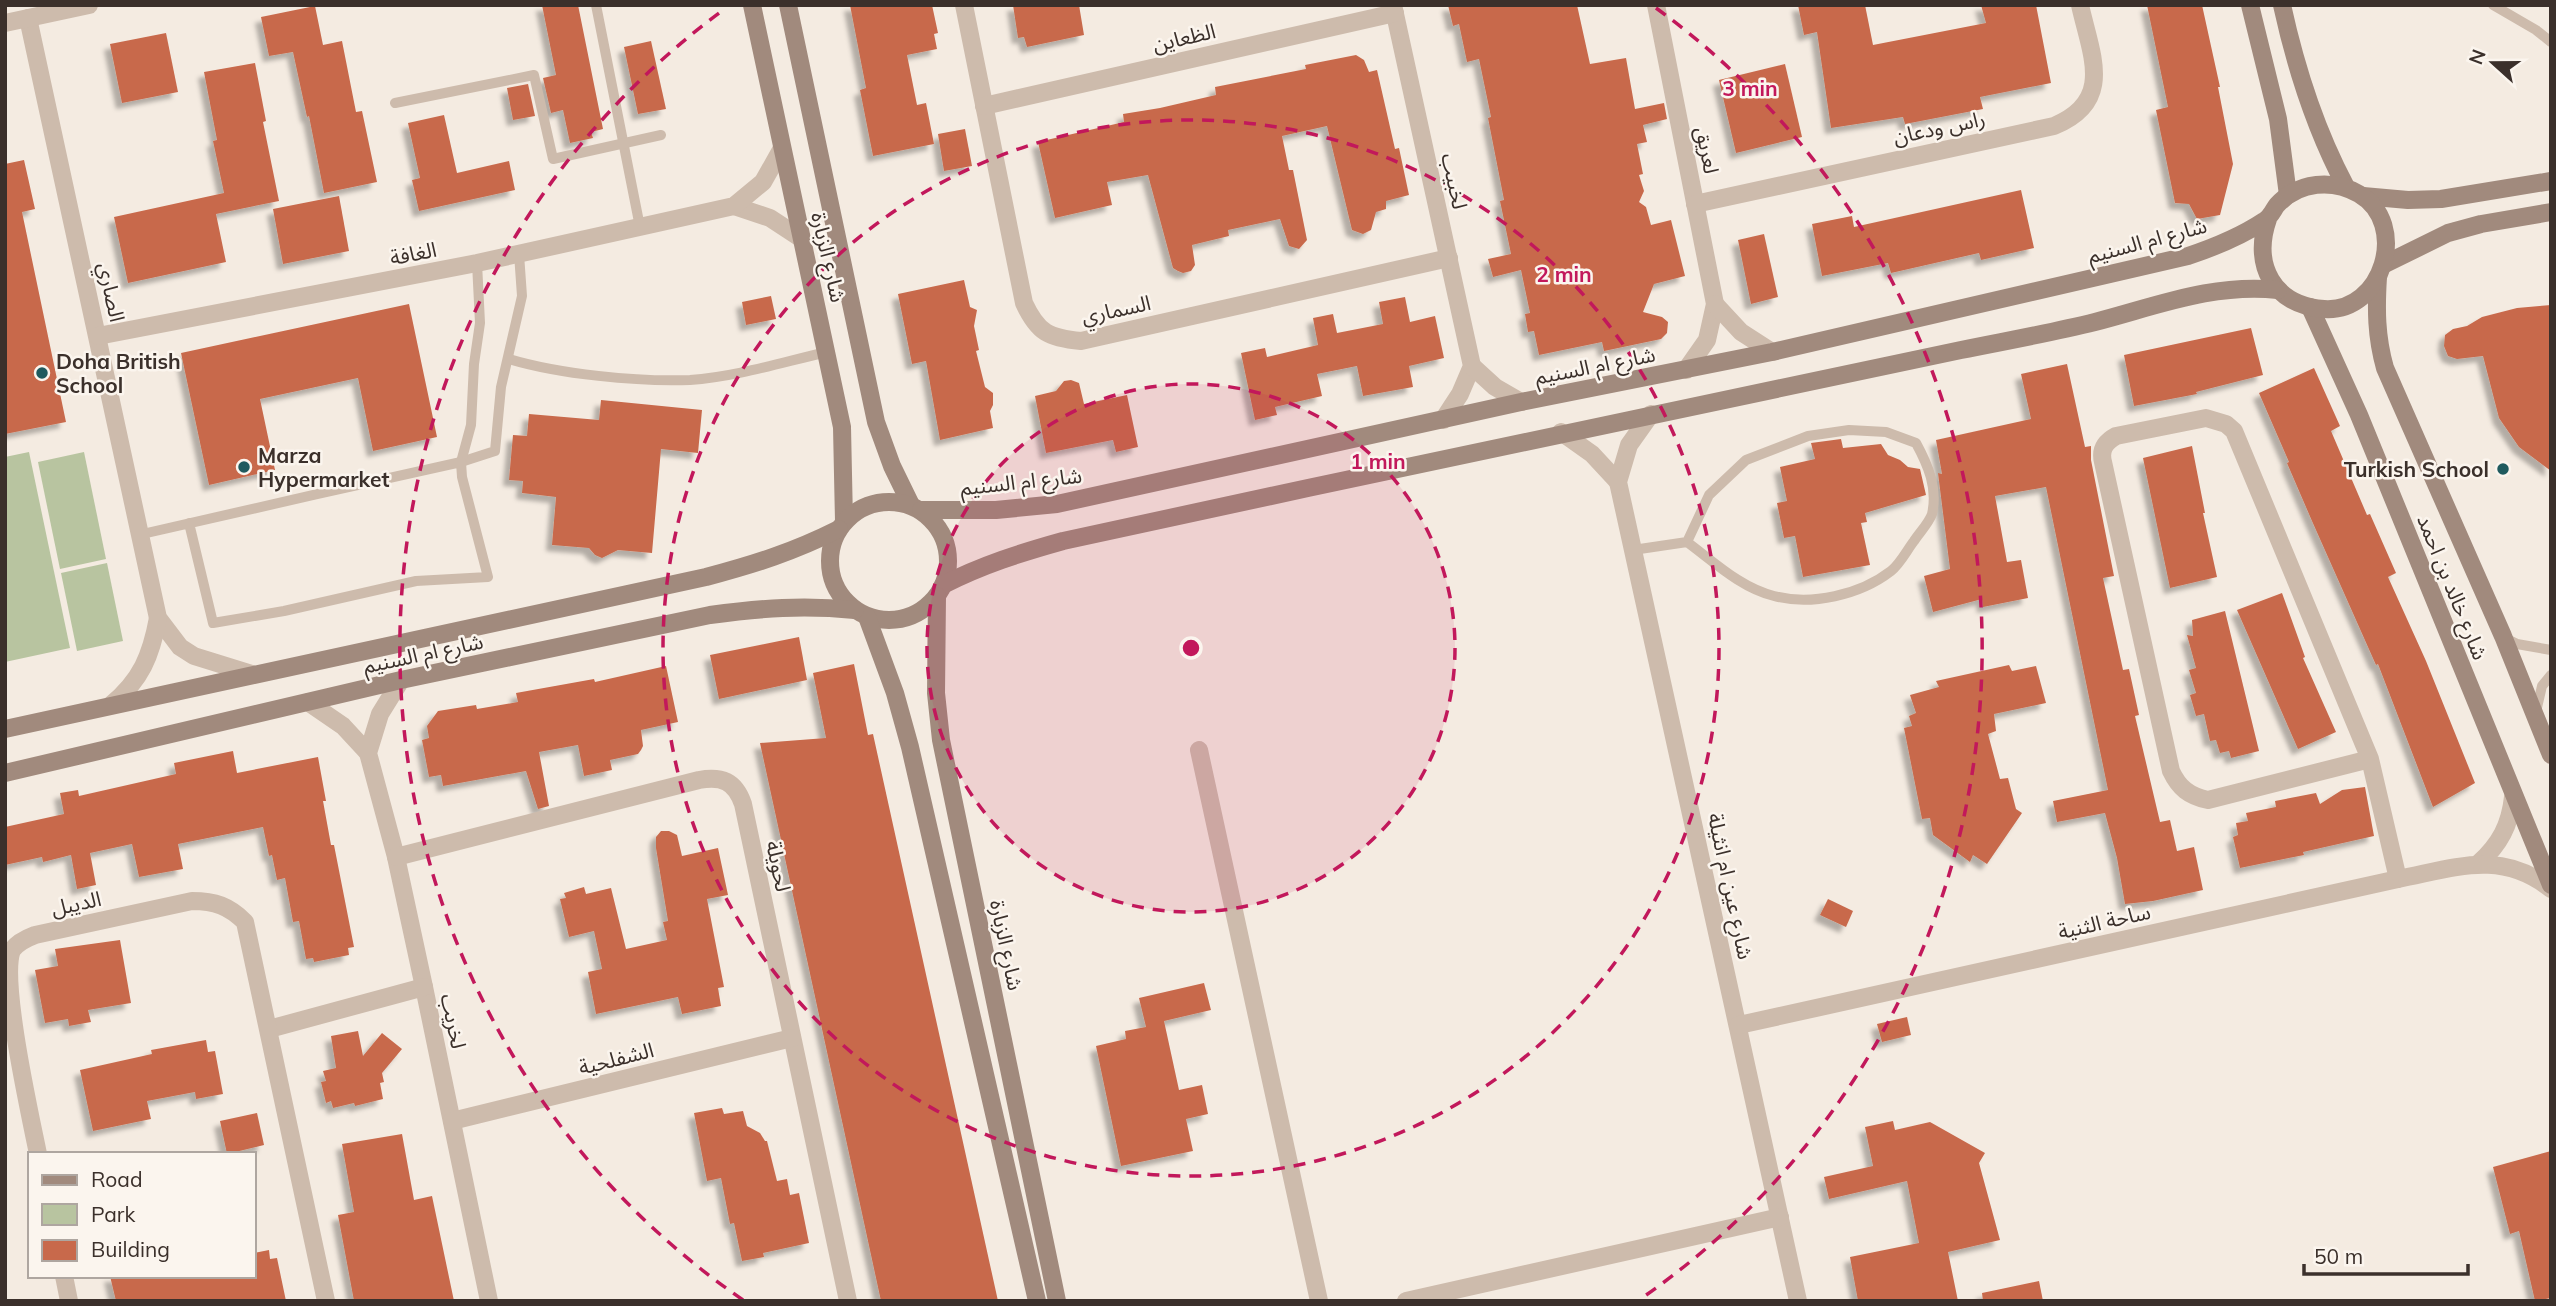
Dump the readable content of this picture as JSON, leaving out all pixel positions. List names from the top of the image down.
{
  "streets": {
    "main road": ["شارع ام السنيم", "شارع الزبارة", "شارع خالد بن احمد"],
    "street": [
      "الظعاين",
      "راس ودعان",
      "لعريق",
      "لخبيب",
      "الغافة",
      "الصاري",
      "السماري",
      "لحويلة",
      "شارع عين ام انثيلة",
      "الديبل",
      "ساحة الثنية",
      "لخريب",
      "الشفلحية"
    ]
  },
  "crossings": [
    ["الظعاين", "لخبيب"],
    ["الظعاين", "السماري"],
    ["راس ودعان", "لعريق"],
    ["لعريق", "شارع ام السنيم"],
    ["لخبيب", "السماري"],
    ["شارع ام السنيم", "شارع الزبارة"],
    ["شارع ام السنيم", "الصاري"],
    ["شارع ام السنيم", "شارع خالد بن احمد"],
    ["الغافة", "شارع الزبارة"],
    ["الغافة", "الصاري"],
    ["شارع خالد بن احمد", "ساحة الثنية"],
    ["لحويلة", "لخريب"],
    ["لحويلة", "الشفلحية"],
    ["شارع عين ام انثيلة", "ساحة الثنية"],
    ["لخريب", "الشفلحية"]
  ],
  "places": ["Doha British School", "Marza Hypermarket", "Turkish School"],
  "legend": ["Road", "Park", "Building"],
  "scale_bar": "50 m",
  "north": "left",
  "rings": ["3 min", "2 min", "1 min"]
}
